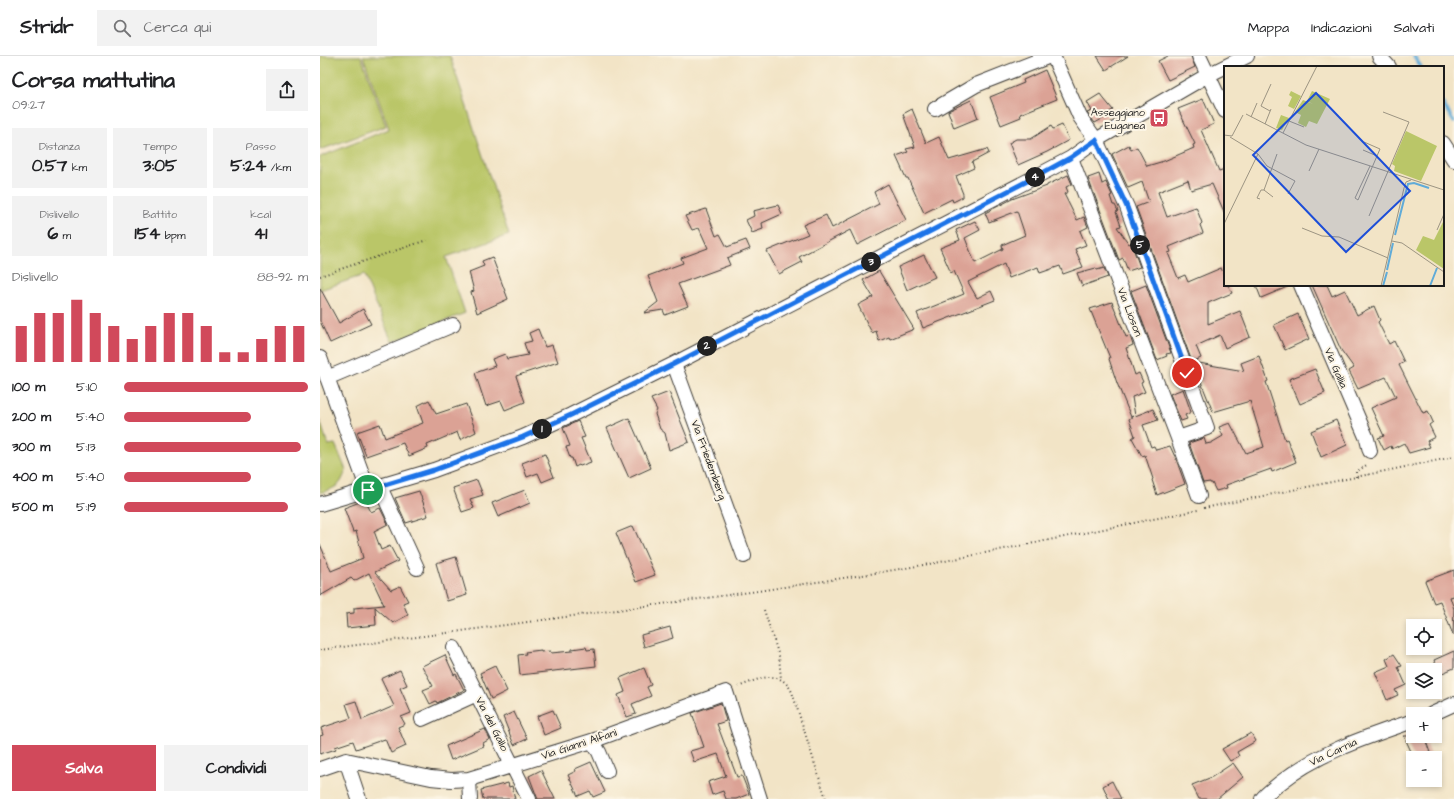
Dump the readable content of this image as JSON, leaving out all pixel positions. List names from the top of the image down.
{
  "streets": {
    "street": [
      "Via Lioson",
      "Via Gallia",
      "Via Friedemberg",
      "Via del Gallo",
      "Via Gianni Alfani",
      "Via Carnia"
    ]
  },
  "crossings": [
    ["Via del Gallo", "Via Gianni Alfani"]
  ],
  "places": {
    "bus stop": ["Asseggiano Euganea"]
  },
  "page": {
    "header": "Stridr",
    "search": "Cerca qui",
    "nav": ["Mappa", "Indicazioni", "Salvati"],
    "heading": ["Corsa mattutina", "09:27"],
    "stats": [
      ["Distanza", "0.57 km"],
      ["Tempo", "3:05"],
      ["Passo", "5:24 /km"],
      ["Dislivello", "6 m"],
      ["Battito", "154 bpm"],
      ["kcal", "41"]
    ],
    "pins": [
      "4",
      "5",
      "3",
      "2",
      "1"
    ],
    "chart": ["Dislivello", "88–92 m"],
    "list": [
      {
        "name": "100 m",
        "note": "5:10"
      },
      {
        "name": "200 m",
        "note": "5:40"
      },
      {
        "name": "300 m",
        "note": "5:13"
      },
      {
        "name": "400 m",
        "note": "5:40"
      },
      {
        "name": "500 m",
        "note": "5:19"
      }
    ],
    "map_buttons": ["+", "−"],
    "buttons": ["Salva", "Condividi"]
  }
}
